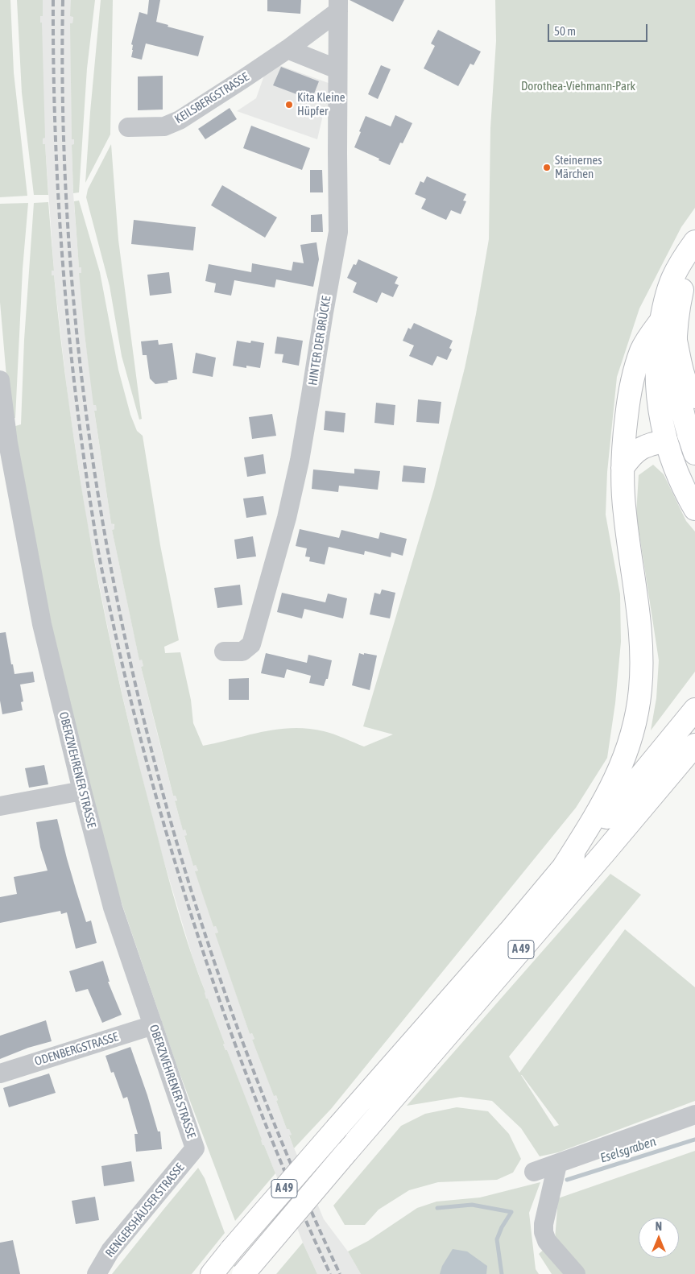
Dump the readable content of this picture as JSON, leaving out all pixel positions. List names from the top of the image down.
{
  "streets": {
    "main road": ["A 49"],
    "street": [
      "KEILSBERGSTRASSE",
      "HINTER DER BRÜCKE",
      "OBERZWEHRENER STRASSE",
      "ODENBERGSTRASSE",
      "RENGERSHÄUSER STRASSE"
    ]
  },
  "crossings": [
    ["KEILSBERGSTRASSE", "HINTER DER BRÜCKE"],
    ["OBERZWEHRENER STRASSE", "ODENBERGSTRASSE"],
    ["OBERZWEHRENER STRASSE", "RENGERSHÄUSER STRASSE"]
  ],
  "water": ["Eselsgraben"],
  "parks": ["Dorothea-Viehmann-Park"],
  "places": ["Kita Kleine Hüpfer", "Steinernes Märchen"],
  "scale_bar": "50 m",
  "north": "top"
}
